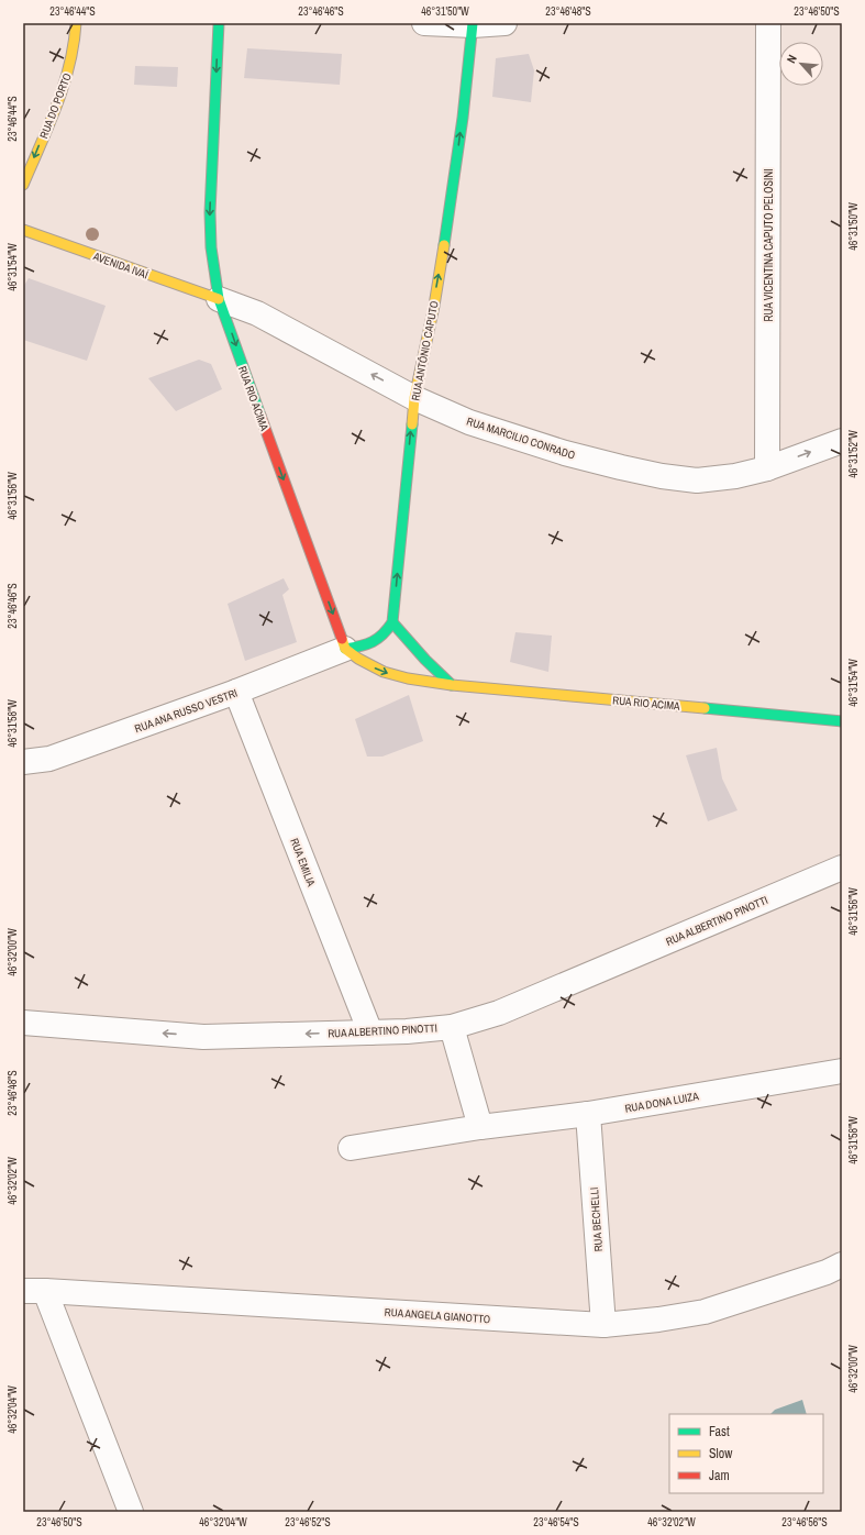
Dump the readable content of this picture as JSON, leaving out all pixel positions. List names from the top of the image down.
{
  "streets": {
    "main road": [
      "RUA DO PORTO",
      "AVENIDA IVAÍ",
      "RUA ANTÔNIO CAPUTO",
      "RUA RIO ACIMA"
    ],
    "street": [
      "RUA VICENTINA CAPUTO PELOSINI",
      "RUA MARCILIO CONRADO",
      "RUA ANA RUSSO VESTRI",
      "RUA EMILIA",
      "RUA ALBERTINO PINOTTI",
      "RUA DONA LUIZA",
      "RUA BECHELLI",
      "RUA ANGELA GIANOTTO"
    ]
  },
  "crossings": [
    ["RUA VICENTINA CAPUTO PELOSINI", "RUA MARCILIO CONRADO"],
    ["AVENIDA IVAÍ", "RUA RIO ACIMA"],
    ["AVENIDA IVAÍ", "RUA MARCILIO CONRADO"],
    ["RUA ANTÔNIO CAPUTO", "RUA MARCILIO CONRADO"],
    ["RUA RIO ACIMA", "RUA MARCILIO CONRADO"],
    ["RUA RIO ACIMA", "RUA ANA RUSSO VESTRI"],
    ["RUA ANA RUSSO VESTRI", "RUA EMILIA"],
    ["RUA EMILIA", "RUA ALBERTINO PINOTTI"],
    ["RUA DONA LUIZA", "RUA BECHELLI"],
    ["RUA BECHELLI", "RUA ANGELA GIANOTTO"]
  ],
  "one_way": [
    "RUA DO PORTO",
    "RUA ANTÔNIO CAPUTO",
    "RUA RIO ACIMA",
    "RUA ALBERTINO PINOTTI"
  ],
  "legend": ["Fast", "Slow", "Jam"],
  "north": "top left",
  "coordinates": [
    "23°46'44\"S",
    "23°46'46\"S",
    "46°31'50\"W",
    "23°46'48\"S",
    "23°46'50\"S",
    "46°31'54\"W",
    "46°31'52\"W",
    "46°31'56\"W",
    "46°31'58\"W",
    "46°32'00\"W",
    "46°32'02\"W",
    "46°32'04\"W",
    "23°46'52\"S",
    "23°46'54\"S",
    "23°46'56\"S"
  ]
}
